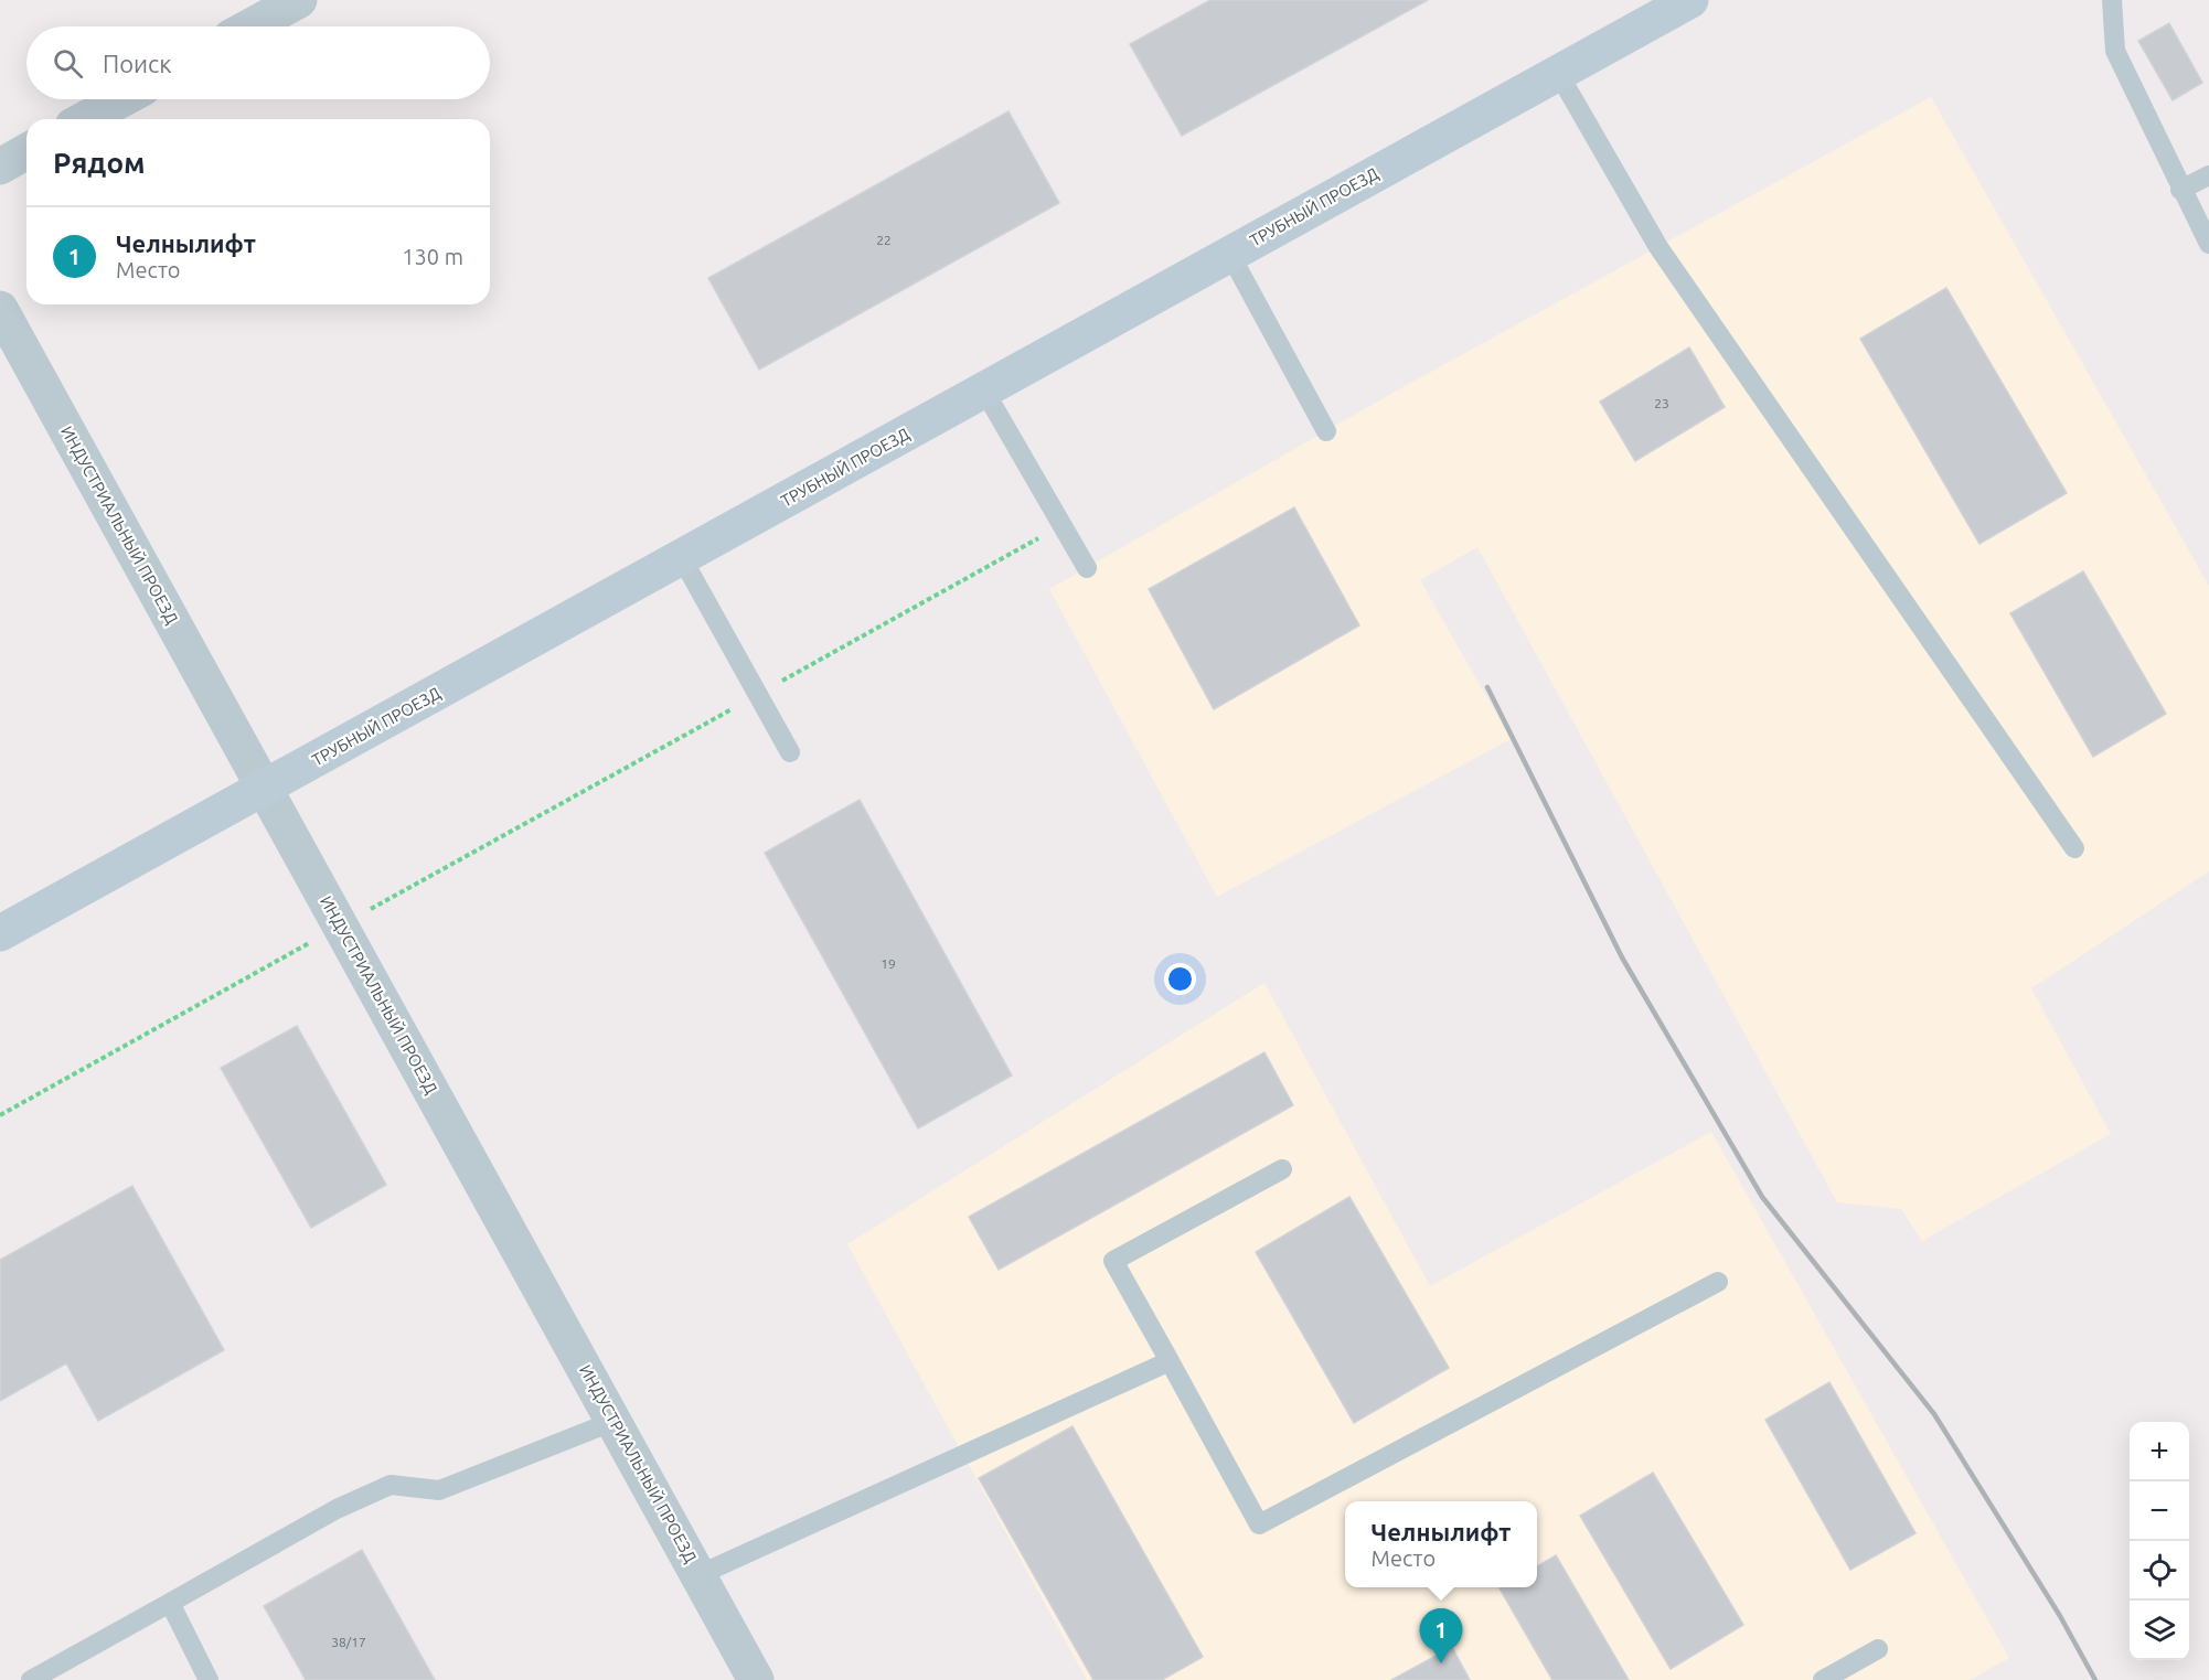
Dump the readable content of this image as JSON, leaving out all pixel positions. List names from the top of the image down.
{
  "streets": {
    "street": ["ТРУБНЫЙ ПРОЕЗД", "ИНДУСТРИАЛЬНЫЙ ПРОЕЗД"]
  },
  "crossings": [
    ["ТРУБНЫЙ ПРОЕЗД", "ИНДУСТРИАЛЬНЫЙ ПРОЕЗД"]
  ],
  "house_numbers": [
    "22",
    "23",
    "19",
    "38/17"
  ],
  "page": {
    "search": "Поиск",
    "heading": "Рядом",
    "list": [
      {
        "mark": "1",
        "name": "Челнылифт",
        "note": "Место",
        "value": "130 m"
      }
    ],
    "map_buttons": ["+", "−"],
    "popup": ["Челнылифт", "Место"],
    "pins": "1"
  }
}
